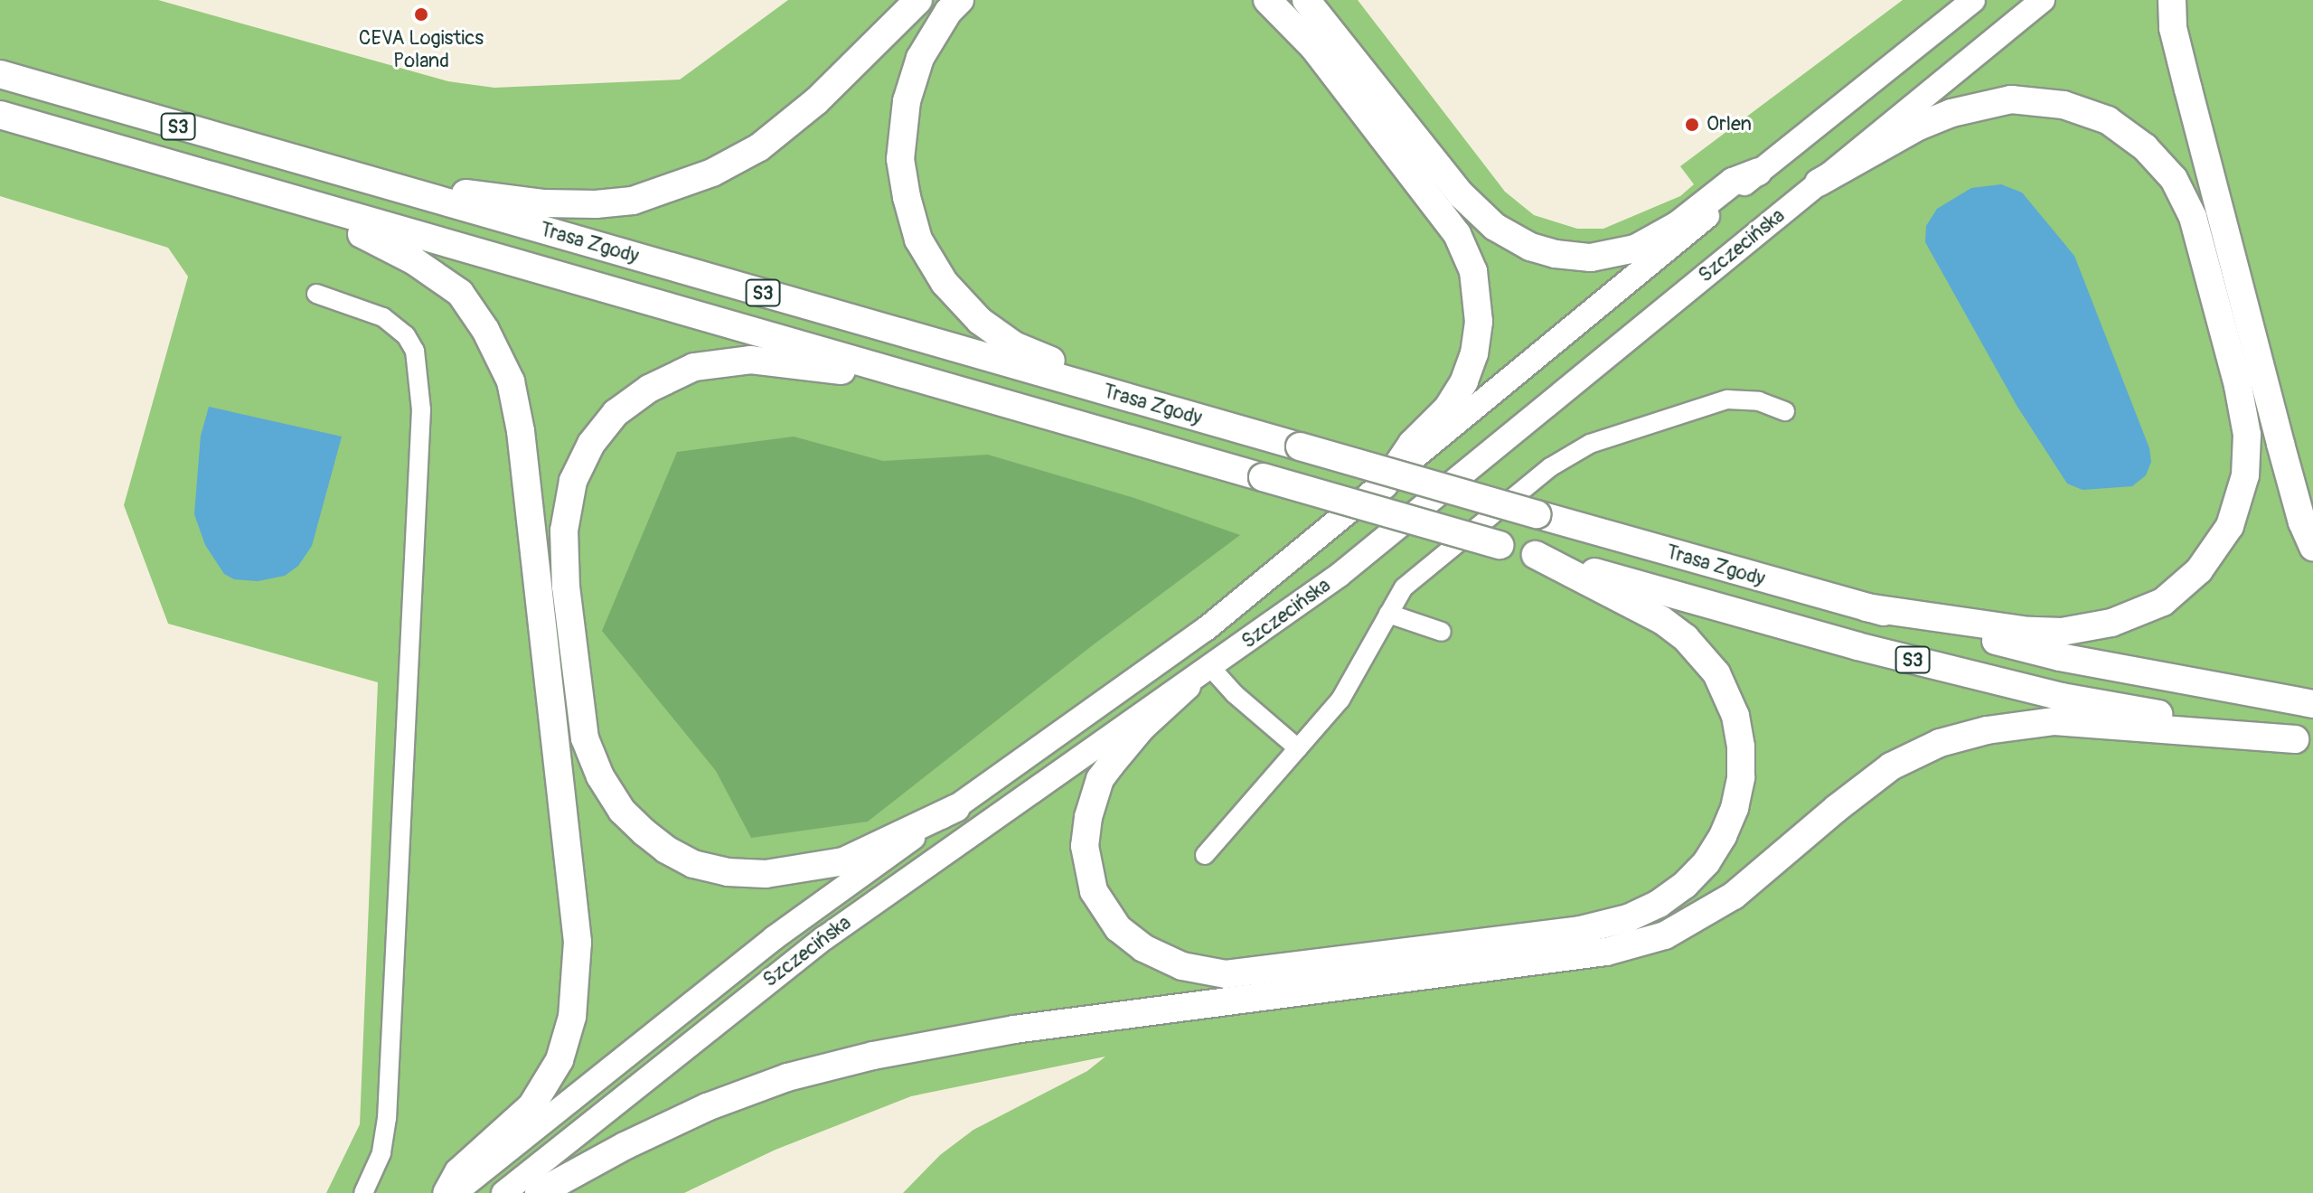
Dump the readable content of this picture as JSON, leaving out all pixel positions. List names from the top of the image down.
{
  "streets": {
    "highway": ["S3", "Trasa Zgody"],
    "main road": ["Szczecińska"]
  },
  "places": ["CEVA Logistics Poland", "Orlen"]
}
